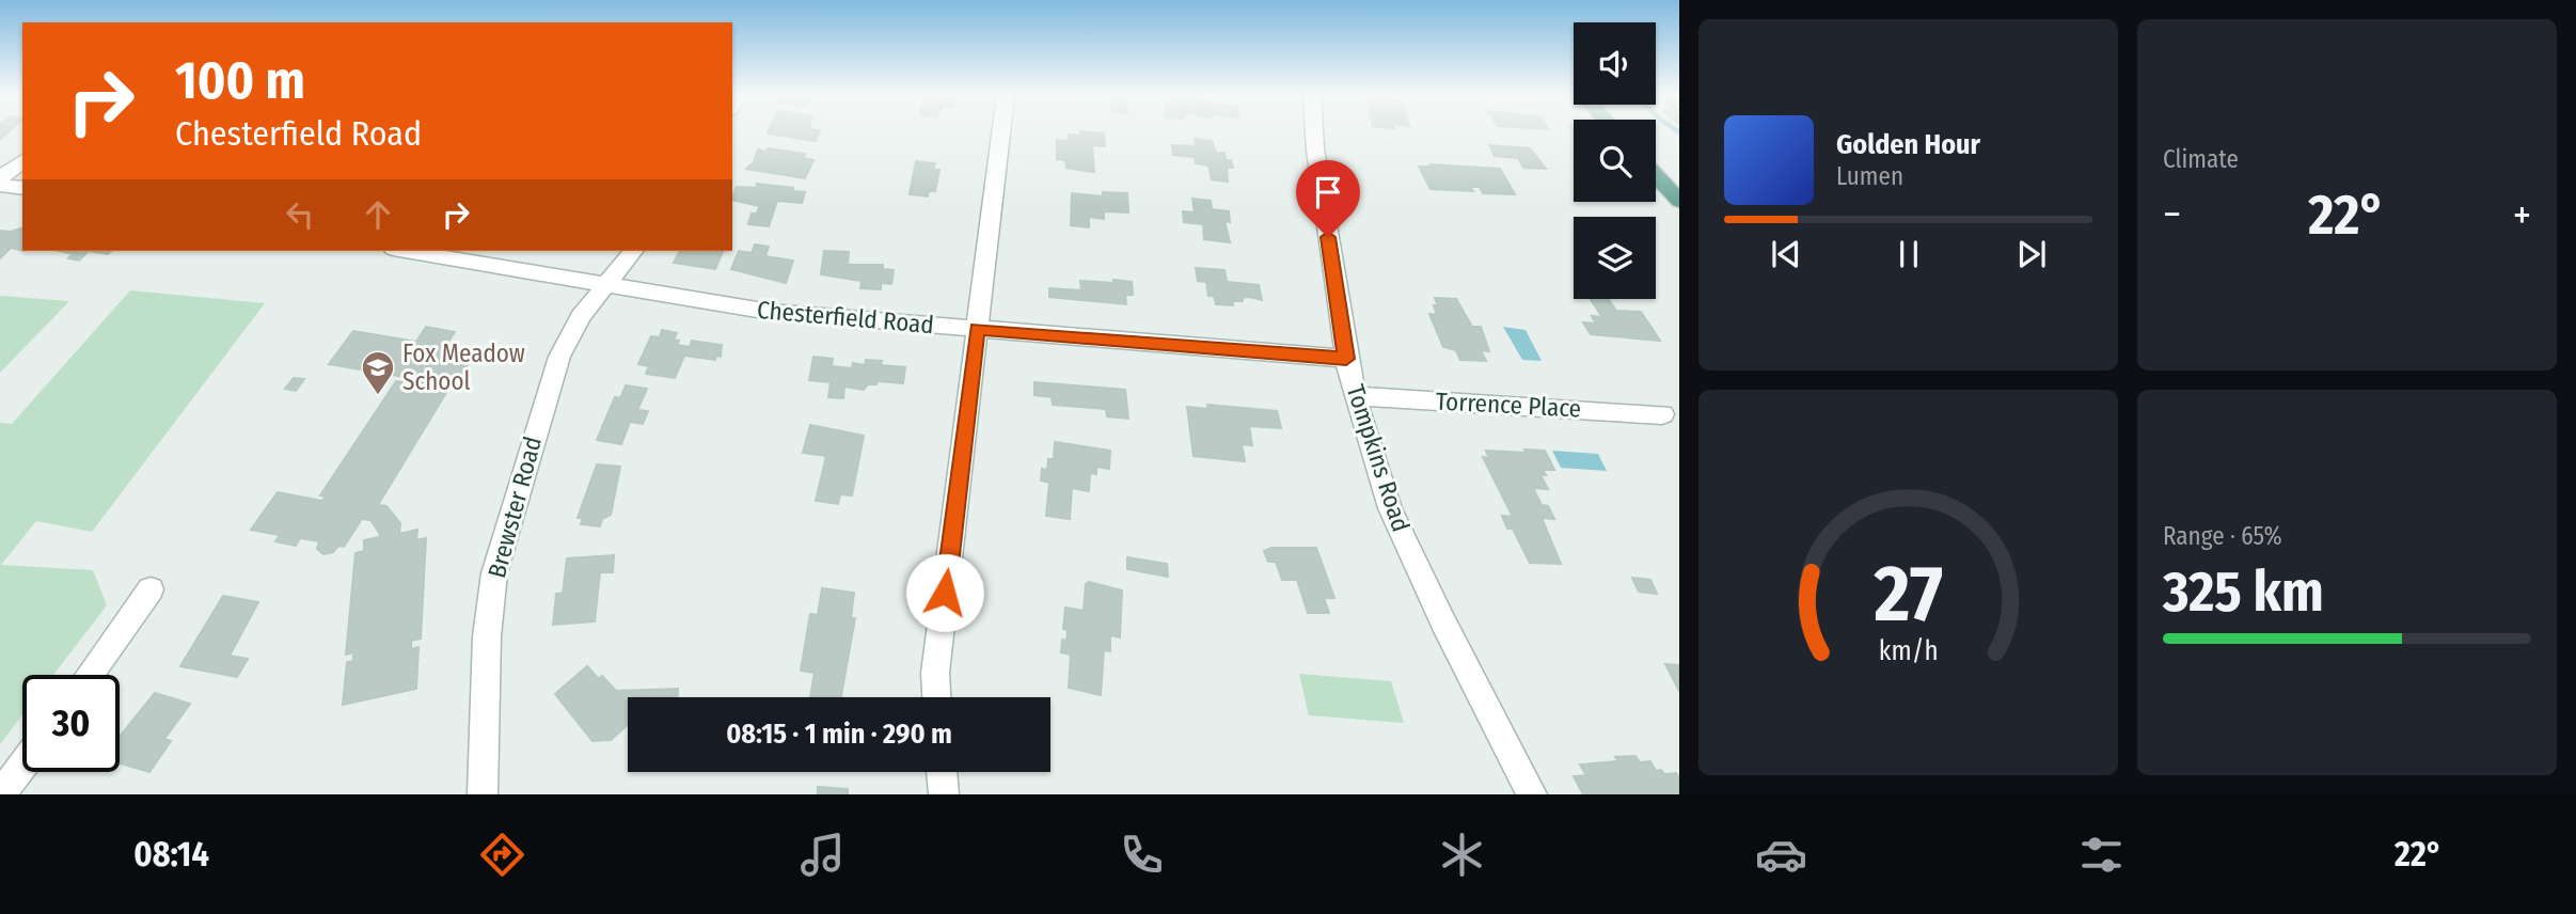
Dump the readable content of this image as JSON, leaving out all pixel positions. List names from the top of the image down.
{
  "streets": {
    "street": [
      "Chesterfield Road",
      "Torrence Place",
      "Tompkins Road",
      "Brewster Road"
    ]
  },
  "crossings": [
    ["Chesterfield Road", "Tompkins Road"],
    ["Chesterfield Road", "Brewster Road"],
    ["Torrence Place", "Tompkins Road"]
  ],
  "places": {
    "school or university": ["Fox Meadow School"]
  },
  "page": {
    "tile": [
      "Climate",
      ["Range · 65%", "325 km"]
    ],
    "turn": ["100 m", "Chesterfield Road"],
    "song": ["Golden Hour", "Lumen"],
    "heat": ["−", "22°", "+"],
    "limit": "30",
    "trip": "08:15 · 1 min · 290 m",
    "tabs": ["08:14", "22°"],
    "gauge": ["27", "km/h"]
  }
}
